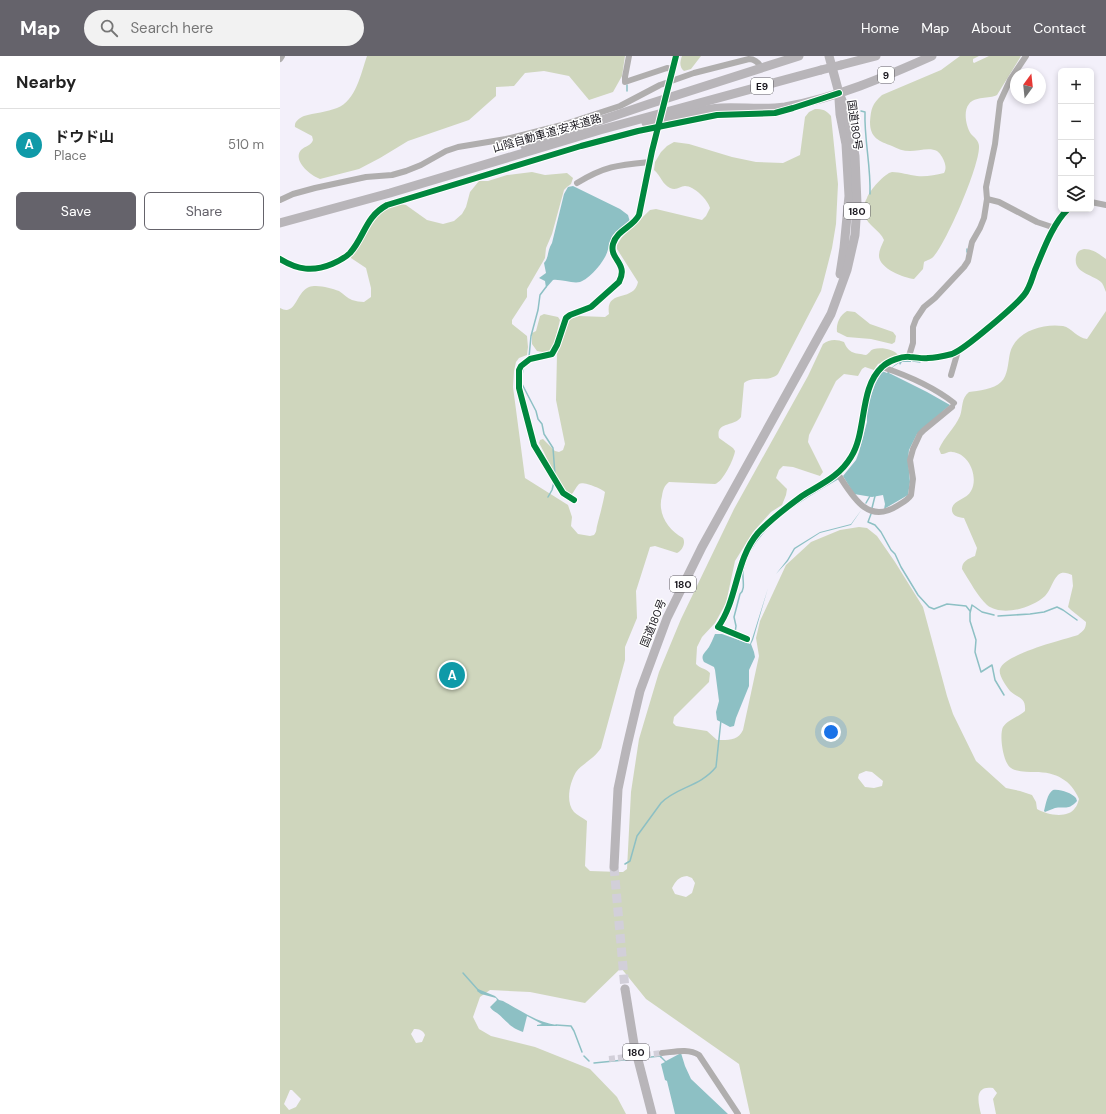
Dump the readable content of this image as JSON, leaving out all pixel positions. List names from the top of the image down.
{
  "streets": {
    "highway": [
      "9",
      "E9",
      "国道180号",
      "山陰自動車道;安来道路",
      "180"
    ]
  },
  "crossings": [
    ["9", "国道180号"]
  ],
  "north": "top",
  "page": {
    "header": "Map",
    "search": "Search here",
    "nav": [
      "Home",
      "Map",
      "About",
      "Contact"
    ],
    "heading": "Nearby",
    "map_buttons": ["+", "−"],
    "list": [
      {
        "mark": "A",
        "name": "ドウド山",
        "note": "Place",
        "value": "510 m"
      }
    ],
    "buttons": ["Save", "Share"],
    "pins": "A"
  }
}
